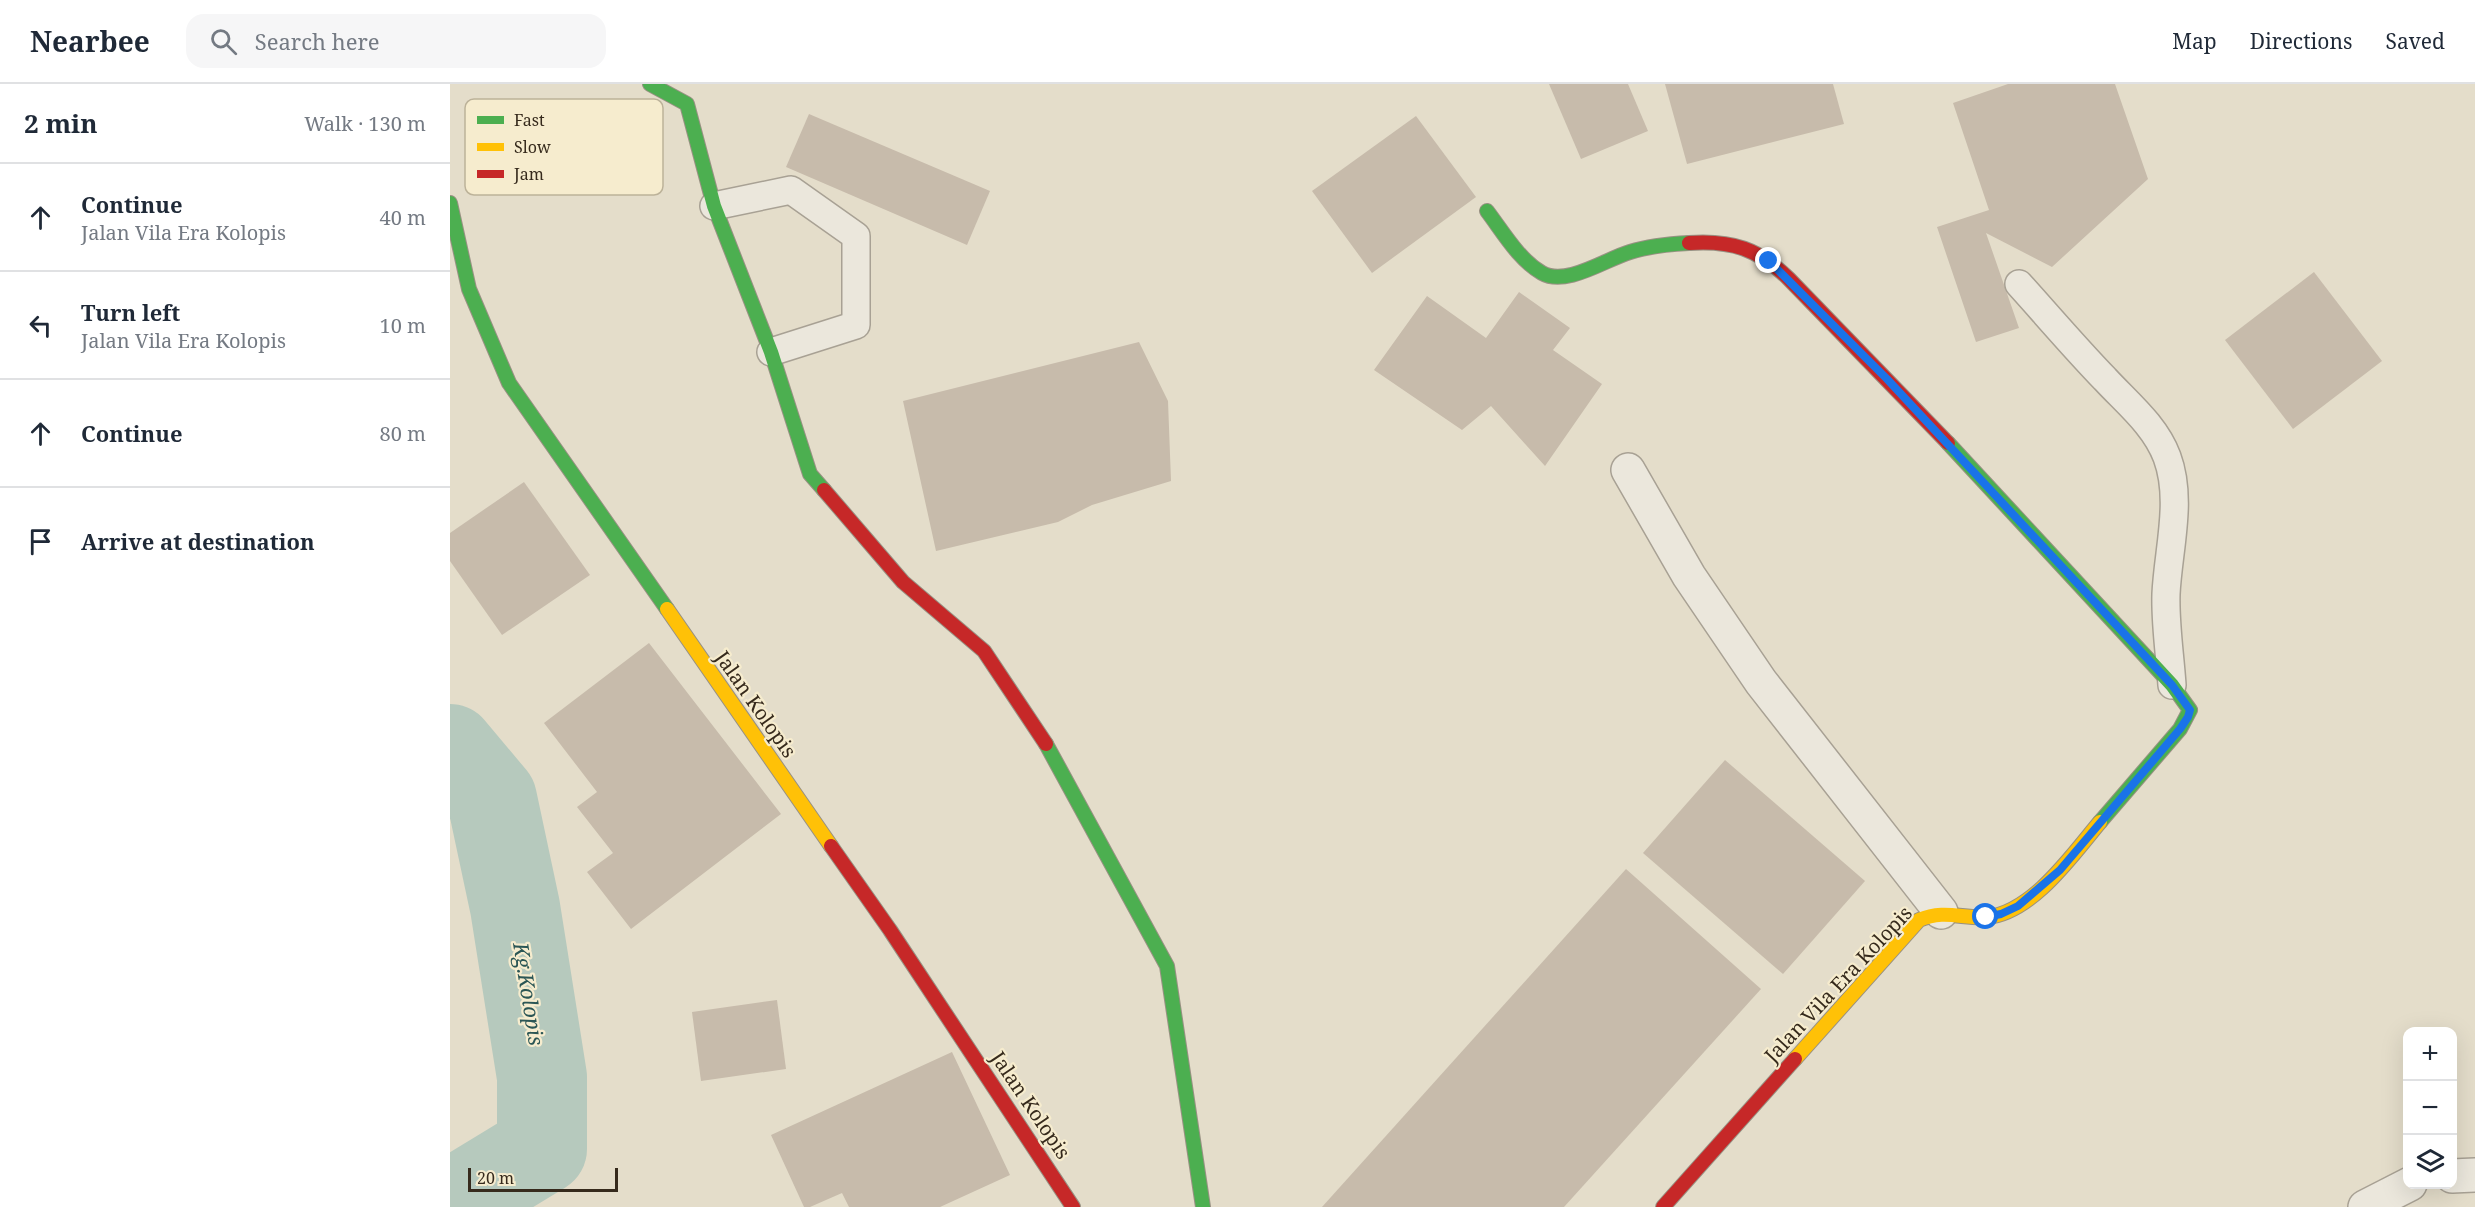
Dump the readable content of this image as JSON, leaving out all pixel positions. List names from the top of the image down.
{
  "streets": {
    "street": ["Jalan Kolopis", "Jalan Vila Era Kolopis"]
  },
  "water": ["Kg.Kolopis"],
  "legend": ["Fast", "Slow", "Jam"],
  "scale_bar": "20 m",
  "page": {
    "header": "Nearbee",
    "search": "Search here",
    "nav": ["Map", "Directions", "Saved"],
    "heading": ["2 min", "Walk · 130 m"],
    "list": [
      ["Continue", "Jalan Vila Era Kolopis", "40 m"],
      ["Turn left", "Jalan Vila Era Kolopis", "10 m"],
      ["Continue", "80 m"],
      "Arrive at destination"
    ],
    "map_buttons": ["+", "−"],
    "scale": "20 m"
  }
}
